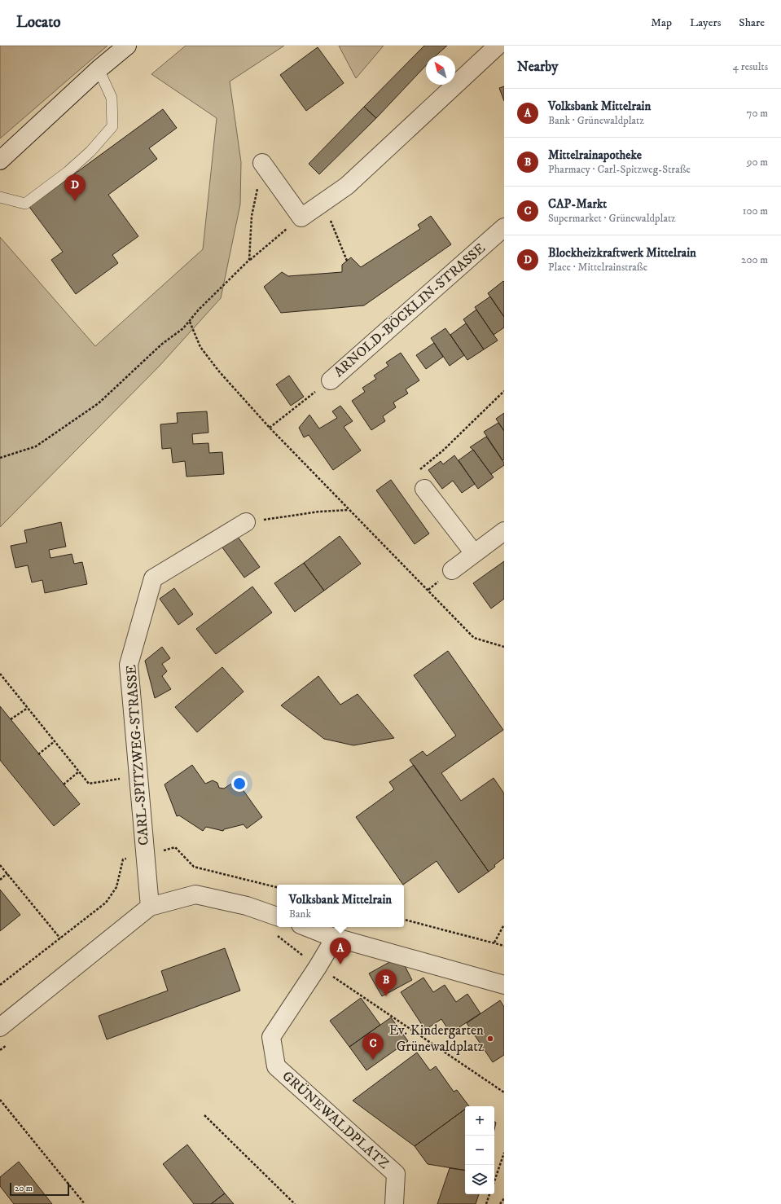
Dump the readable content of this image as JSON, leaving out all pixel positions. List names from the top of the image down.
{
  "streets": {
    "street": ["ARNOLD-BÖCKLIN-STRASSE", "CARL-SPITZWEG-STRASSE", "GRÜNEWALDPLATZ"]
  },
  "places": ["Ev. Kindergarten Grünewaldplatz"],
  "scale_bar": "20 m",
  "north": "top left",
  "page": {
    "header": "Locato",
    "nav": ["Map", "Layers", "Share"],
    "heading": ["Nearby", "4 results"],
    "list": [
      {
        "mark": "A",
        "name": "Volksbank Mittelrain",
        "note": "Bank · Grünewaldplatz",
        "value": "70 m"
      },
      {
        "mark": "B",
        "name": "Mittelrainapotheke",
        "note": "Pharmacy · Carl-Spitzweg-Straße",
        "value": "90 m"
      },
      {
        "mark": "C",
        "name": "CAP-Markt",
        "note": "Supermarket · Grünewaldplatz",
        "value": "100 m"
      },
      {
        "mark": "D",
        "name": "Blockheizkraftwerk Mittelrain",
        "note": "Place · Mittelrainstraße",
        "value": "200 m"
      }
    ],
    "pins": [
      "D",
      "A",
      "B",
      "C"
    ],
    "popup": ["Volksbank Mittelrain", "Bank"],
    "map_buttons": ["+", "−"],
    "scale": "20 m"
  }
}
